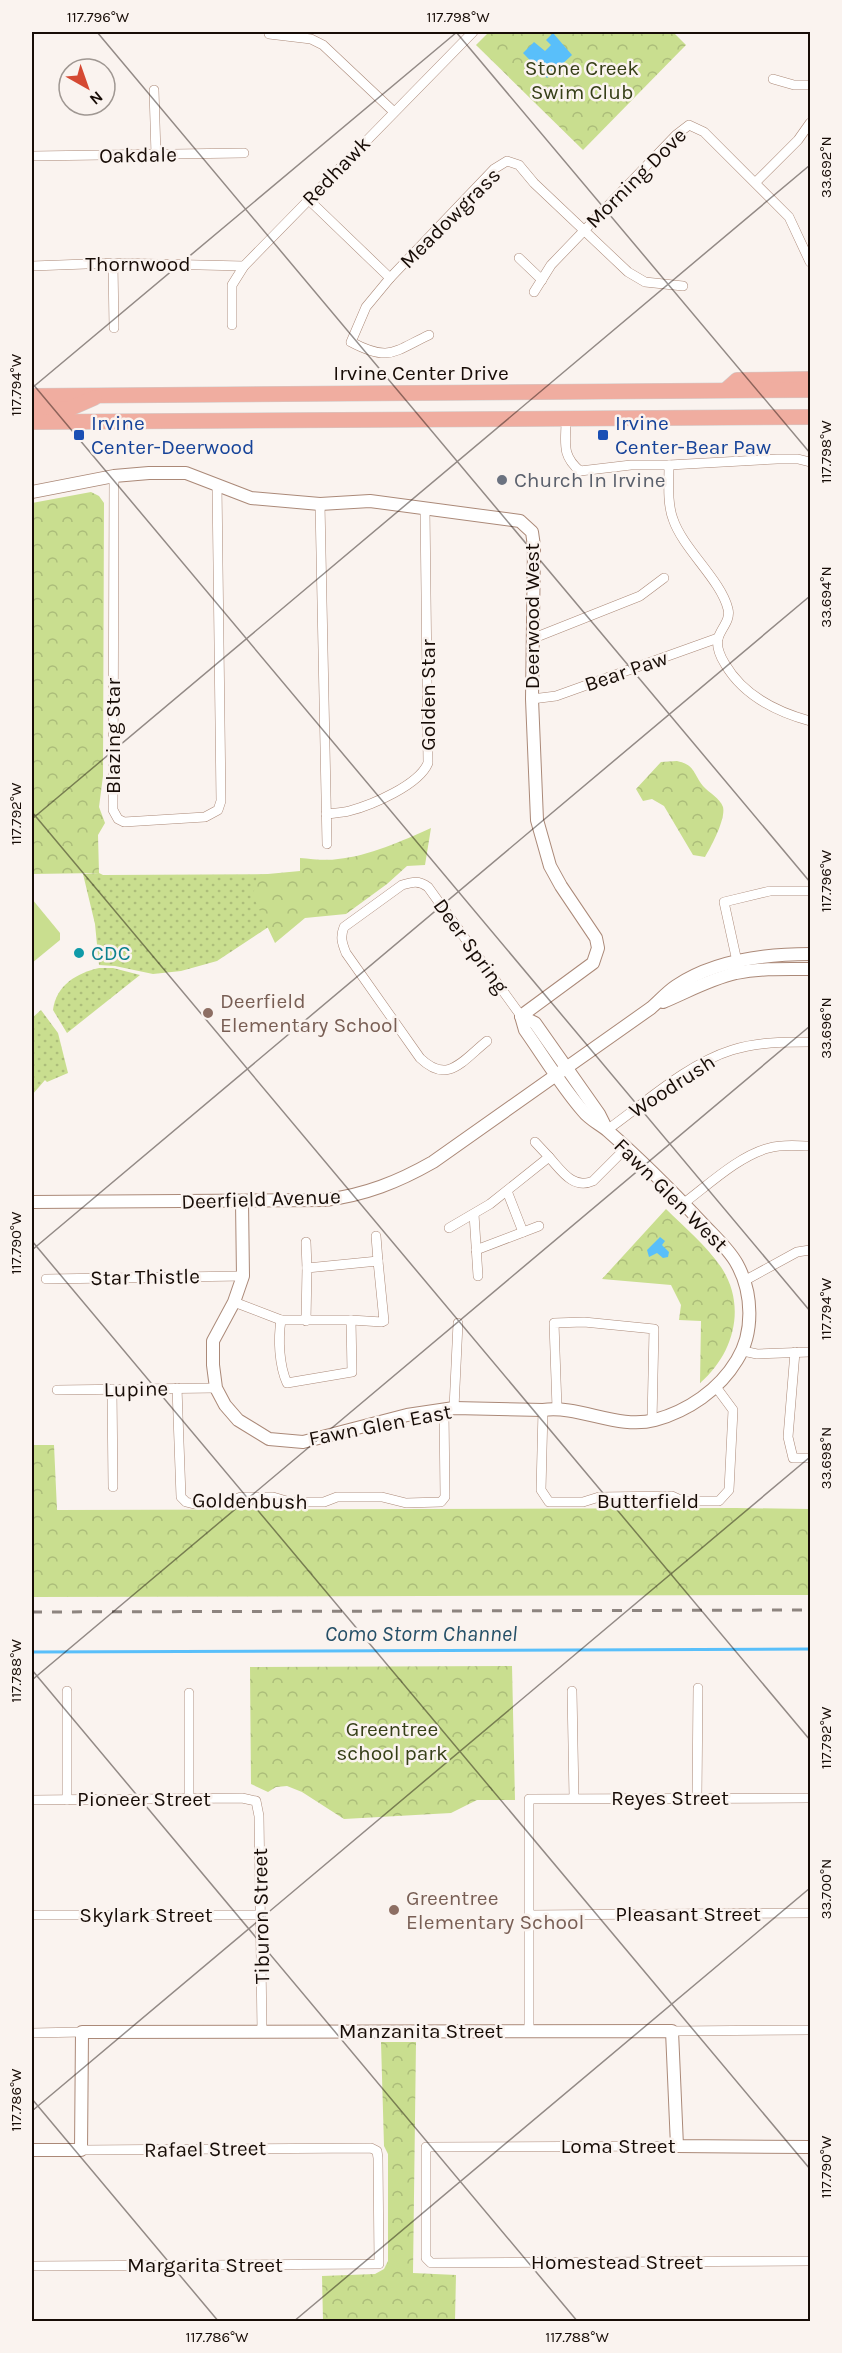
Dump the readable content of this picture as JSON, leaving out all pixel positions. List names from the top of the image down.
{
  "streets": {
    "main road": ["Irvine Center Drive"],
    "street": [
      "Oakdale",
      "Redhawk",
      "Morning Dove",
      "Meadowgrass",
      "Thornwood",
      "Deerwood West",
      "Bear Paw",
      "Golden Star",
      "Blazing Star",
      "Deer Spring",
      "Woodrush",
      "Fawn Glen West",
      "Deerfield Avenue",
      "Star Thistle",
      "Lupine",
      "Fawn Glen East",
      "Goldenbush",
      "Butterfield",
      "Reyes Street",
      "Pioneer Street",
      "Pleasant Street",
      "Skylark Street",
      "Tiburon Street",
      "Manzanita Street",
      "Loma Street",
      "Rafael Street",
      "Homestead Street",
      "Margarita Street"
    ]
  },
  "crossings": [
    ["Redhawk", "Thornwood"],
    ["Morning Dove", "Meadowgrass"],
    ["Deerwood West", "Bear Paw"],
    ["Deerwood West", "Golden Star"],
    ["Deerwood West", "Blazing Star"],
    ["Deerwood West", "Deer Spring"],
    ["Deer Spring", "Fawn Glen West"],
    ["Deer Spring", "Deerfield Avenue"],
    ["Woodrush", "Fawn Glen West"],
    ["Fawn Glen West", "Deerfield Avenue"],
    ["Fawn Glen West", "Fawn Glen East"],
    ["Fawn Glen West", "Butterfield"],
    ["Deerfield Avenue", "Fawn Glen East"],
    ["Star Thistle", "Fawn Glen East"],
    ["Lupine", "Fawn Glen East"],
    ["Lupine", "Goldenbush"],
    ["Fawn Glen East", "Goldenbush"],
    ["Fawn Glen East", "Butterfield"],
    ["Reyes Street", "Pleasant Street"],
    ["Pioneer Street", "Tiburon Street"],
    ["Skylark Street", "Tiburon Street"],
    ["Tiburon Street", "Manzanita Street"],
    ["Loma Street", "Homestead Street"],
    ["Rafael Street", "Margarita Street"]
  ],
  "water": ["Como Storm Channel"],
  "parks": ["Stone Creek Swim Club", "Greentree school park"],
  "places": {
    "transit": ["Irvine Center-Deerwood", "Irvine Center-Bear Paw"],
    "other": [
      "Church In Irvine",
      "CDC",
      "Deerfield Elementary School",
      "Greentree Elementary School"
    ]
  },
  "north": "bottom right",
  "coordinates": [
    "117.796°W",
    "117.798°W",
    "33.692°N",
    "117.794°W",
    "33.694°N",
    "117.792°W",
    "33.696°N",
    "117.790°W",
    "33.698°N",
    "117.788°W",
    "33.700°N",
    "117.786°W"
  ]
}
